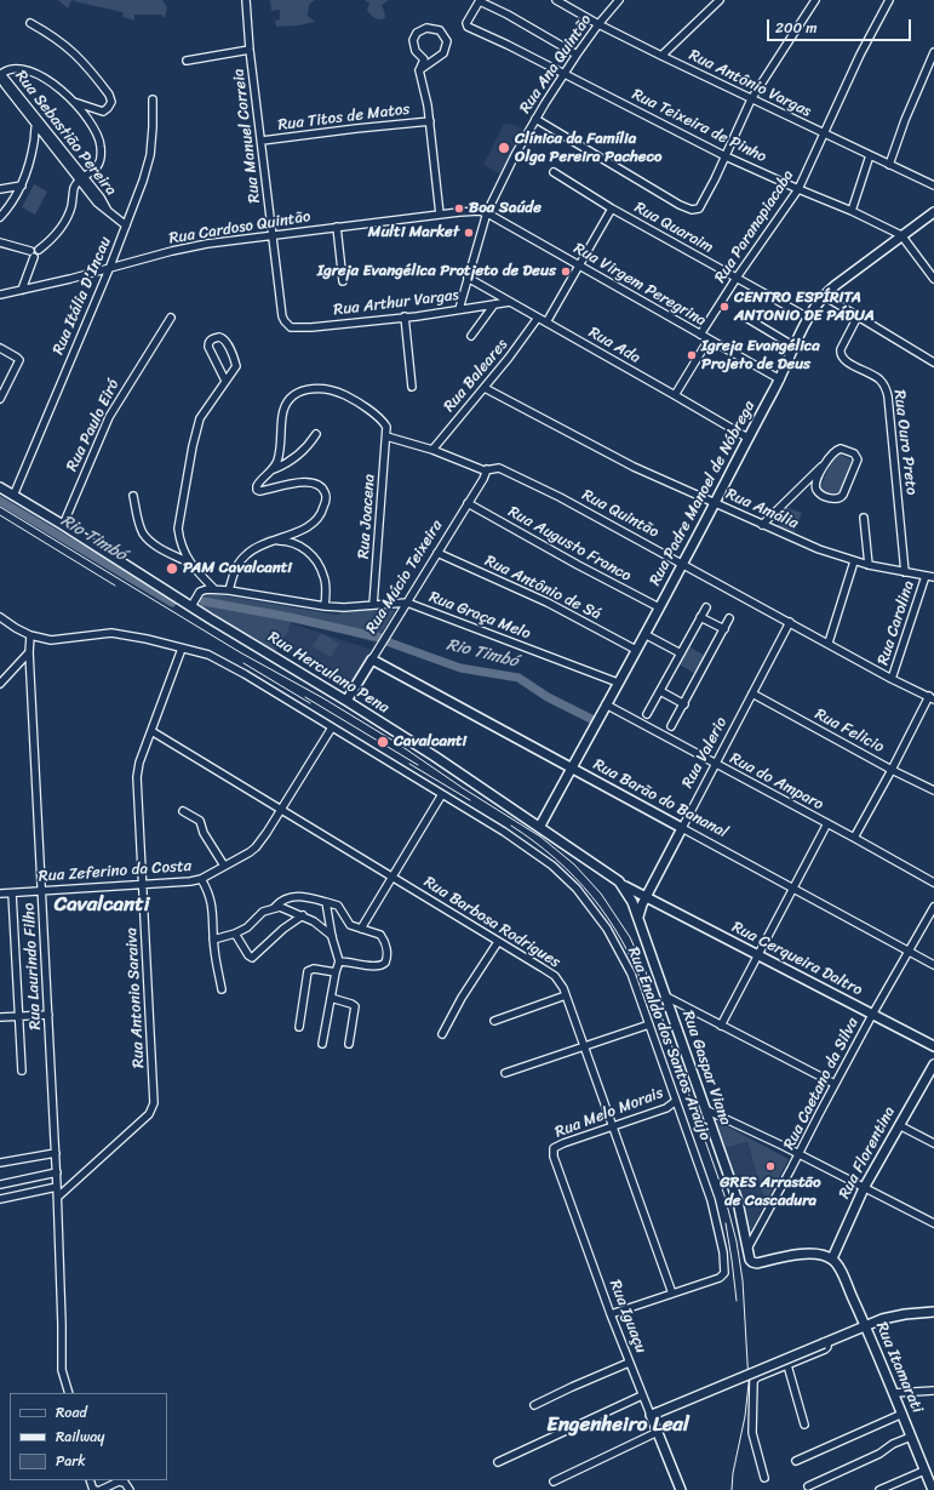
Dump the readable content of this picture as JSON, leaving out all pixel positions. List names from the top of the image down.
{
  "streets": {
    "main road": [
      "Rua Padre Manoel de Nóbrega",
      "Rua Múcio Teixeira",
      "Rua Herculano Pena",
      "Rua Valerio",
      "Rua Barão do Bananal",
      "Rua Cerqueira Daltro",
      "Rua Gaspar Viana",
      "Rua Florentina",
      "Rua Iguaçu",
      "Rua Itamarati"
    ],
    "street": [
      "Rua Ana Quintão",
      "Rua Antônio Vargas",
      "Rua Titos de Matos",
      "Rua Teixeira de Pinho",
      "Rua Sebastião Pereira",
      "Rua Manuel Correia",
      "Rua Paranapiacaba",
      "Rua Cardoso Quintão",
      "Rua Quaraim",
      "Rua Virgem Peregrina",
      "Rua Itália D'Incau",
      "Rua Arthur Vargas",
      "Rua Ada",
      "Rua Baleares",
      "Rua Paulo Eiró",
      "Rua Ouro Preto",
      "Rua Amália",
      "Rua Quintão",
      "Rua Joacena",
      "Rua Augusto Franco",
      "Rua Antônio de Sá",
      "Rua Graça Melo",
      "Rua Carolina",
      "Rua Felicio",
      "Rua do Amparo",
      "Rua Zeferino da Costa",
      "Rua Barbosa Rodrigues",
      "Rua Laurindo Filho",
      "Rua Antonio Saraiva",
      "Rua Enaldo dos Santos Araújo",
      "Rua Caetano da Silva",
      "Rua Melo Morais"
    ]
  },
  "crossings": [
    ["Rua Ana Quintão", "Rua Antônio Vargas"],
    ["Rua Ana Quintão", "Rua Teixeira de Pinho"],
    ["Rua Ana Quintão", "Rua Cardoso Quintão"],
    ["Rua Ana Quintão", "Rua Virgem Peregrina"],
    ["Rua Ana Quintão", "Rua Arthur Vargas"],
    ["Rua Ana Quintão", "Rua Ada"],
    ["Rua Antônio Vargas", "Rua Paranapiacaba"],
    ["Rua Titos de Matos", "Rua Manuel Correia"],
    ["Rua Teixeira de Pinho", "Rua Paranapiacaba"],
    ["Rua Teixeira de Pinho", "Rua Padre Manoel de Nóbrega"],
    ["Rua Sebastião Pereira", "Rua Itália D'Incau"],
    ["Rua Manuel Correia", "Rua Cardoso Quintão"],
    ["Rua Manuel Correia", "Rua Arthur Vargas"],
    ["Rua Paranapiacaba", "Rua Quaraim"],
    ["Rua Paranapiacaba", "Rua Virgem Peregrina"],
    ["Rua Cardoso Quintão", "Rua Virgem Peregrina"],
    ["Rua Cardoso Quintão", "Rua Itália D'Incau"],
    ["Rua Quaraim", "Rua Padre Manoel de Nóbrega"],
    ["Rua Virgem Peregrina", "Rua Padre Manoel de Nóbrega"],
    ["Rua Itália D'Incau", "Rua Herculano Pena"],
    ["Rua Arthur Vargas", "Rua Ada"],
    ["Rua Ada", "Rua Baleares"],
    ["Rua Ada", "Rua Padre Manoel de Nóbrega"],
    ["Rua Baleares", "Rua Amália"],
    ["Rua Baleares", "Rua Quintão"],
    ["Rua Paulo Eiró", "Rua Herculano Pena"],
    ["Rua Ouro Preto", "Rua Amália"],
    ["Rua Padre Manoel de Nóbrega", "Rua Amália"],
    ["Rua Padre Manoel de Nóbrega", "Rua Quintão"],
    ["Rua Padre Manoel de Nóbrega", "Rua Augusto Franco"],
    ["Rua Padre Manoel de Nóbrega", "Rua Antônio de Sá"],
    ["Rua Padre Manoel de Nóbrega", "Rua Graça Melo"],
    ["Rua Padre Manoel de Nóbrega", "Rua Herculano Pena"],
    ["Rua Padre Manoel de Nóbrega", "Rua do Amparo"],
    ["Rua Padre Manoel de Nóbrega", "Rua Barão do Bananal"],
    ["Rua Amália", "Rua Carolina"],
    ["Rua Quintão", "Rua Joacena"],
    ["Rua Quintão", "Rua Múcio Teixeira"],
    ["Rua Quintão", "Rua Carolina"],
    ["Rua Quintão", "Rua Valerio"],
    ["Rua Joacena", "Rua Graça Melo"],
    ["Rua Augusto Franco", "Rua Múcio Teixeira"],
    ["Rua Múcio Teixeira", "Rua Antônio de Sá"],
    ["Rua Múcio Teixeira", "Rua Graça Melo"],
    ["Rua Múcio Teixeira", "Rua Herculano Pena"],
    ["Rua Múcio Teixeira", "Rua Barão do Bananal"],
    ["Rua Herculano Pena", "Rua Cerqueira Daltro"],
    ["Rua Herculano Pena", "Rua Gaspar Viana"],
    ["Rua Felicio", "Rua Valerio"],
    ["Rua Valerio", "Rua do Amparo"],
    ["Rua Valerio", "Rua Barão do Bananal"],
    ["Rua Valerio", "Rua Cerqueira Daltro"],
    ["Rua Barão do Bananal", "Rua Caetano da Silva"],
    ["Rua Zeferino da Costa", "Rua Barbosa Rodrigues"],
    ["Rua Zeferino da Costa", "Rua Laurindo Filho"],
    ["Rua Zeferino da Costa", "Rua Antonio Saraiva"],
    ["Rua Zeferino da Costa", "Rua Enaldo dos Santos Araújo"],
    ["Rua Barbosa Rodrigues", "Rua Antonio Saraiva"],
    ["Rua Barbosa Rodrigues", "Rua Enaldo dos Santos Araújo"],
    ["Rua Barbosa Rodrigues", "Rua Melo Morais"],
    ["Rua Cerqueira Daltro", "Rua Gaspar Viana"],
    ["Rua Cerqueira Daltro", "Rua Caetano da Silva"],
    ["Rua Laurindo Filho", "Rua Antonio Saraiva"],
    ["Rua Laurindo Filho", "Rua Enaldo dos Santos Araújo"],
    ["Rua Antonio Saraiva", "Rua Enaldo dos Santos Araújo"],
    ["Rua Enaldo dos Santos Araújo", "Rua Melo Morais"],
    ["Rua Gaspar Viana", "Rua Caetano da Silva"],
    ["Rua Gaspar Viana", "Rua Florentina"],
    ["Rua Gaspar Viana", "Rua Itamarati"],
    ["Rua Melo Morais", "Rua Iguaçu"],
    ["Rua Florentina", "Rua Itamarati"]
  ],
  "districts": ["Cavalcanti", "Engenheiro Leal"],
  "water": ["Rio Timbó"],
  "places": [
    "Clínica da Família Olga Pereira Pacheco",
    "Boa Saúde",
    "Multi Market",
    "Igreja Evangélica Protjeto de Deus",
    "CENTRO ESPÍRITA ANTONIO DE PÁDUA",
    "Igreja Evangélica Projeto de Deus",
    "PAM Cavalcanti",
    "Cavalcanti",
    "GRES Arrastão de Cascadura"
  ],
  "legend": ["Road", "Railway", "Park"],
  "scale_bar": "200 m"
}
